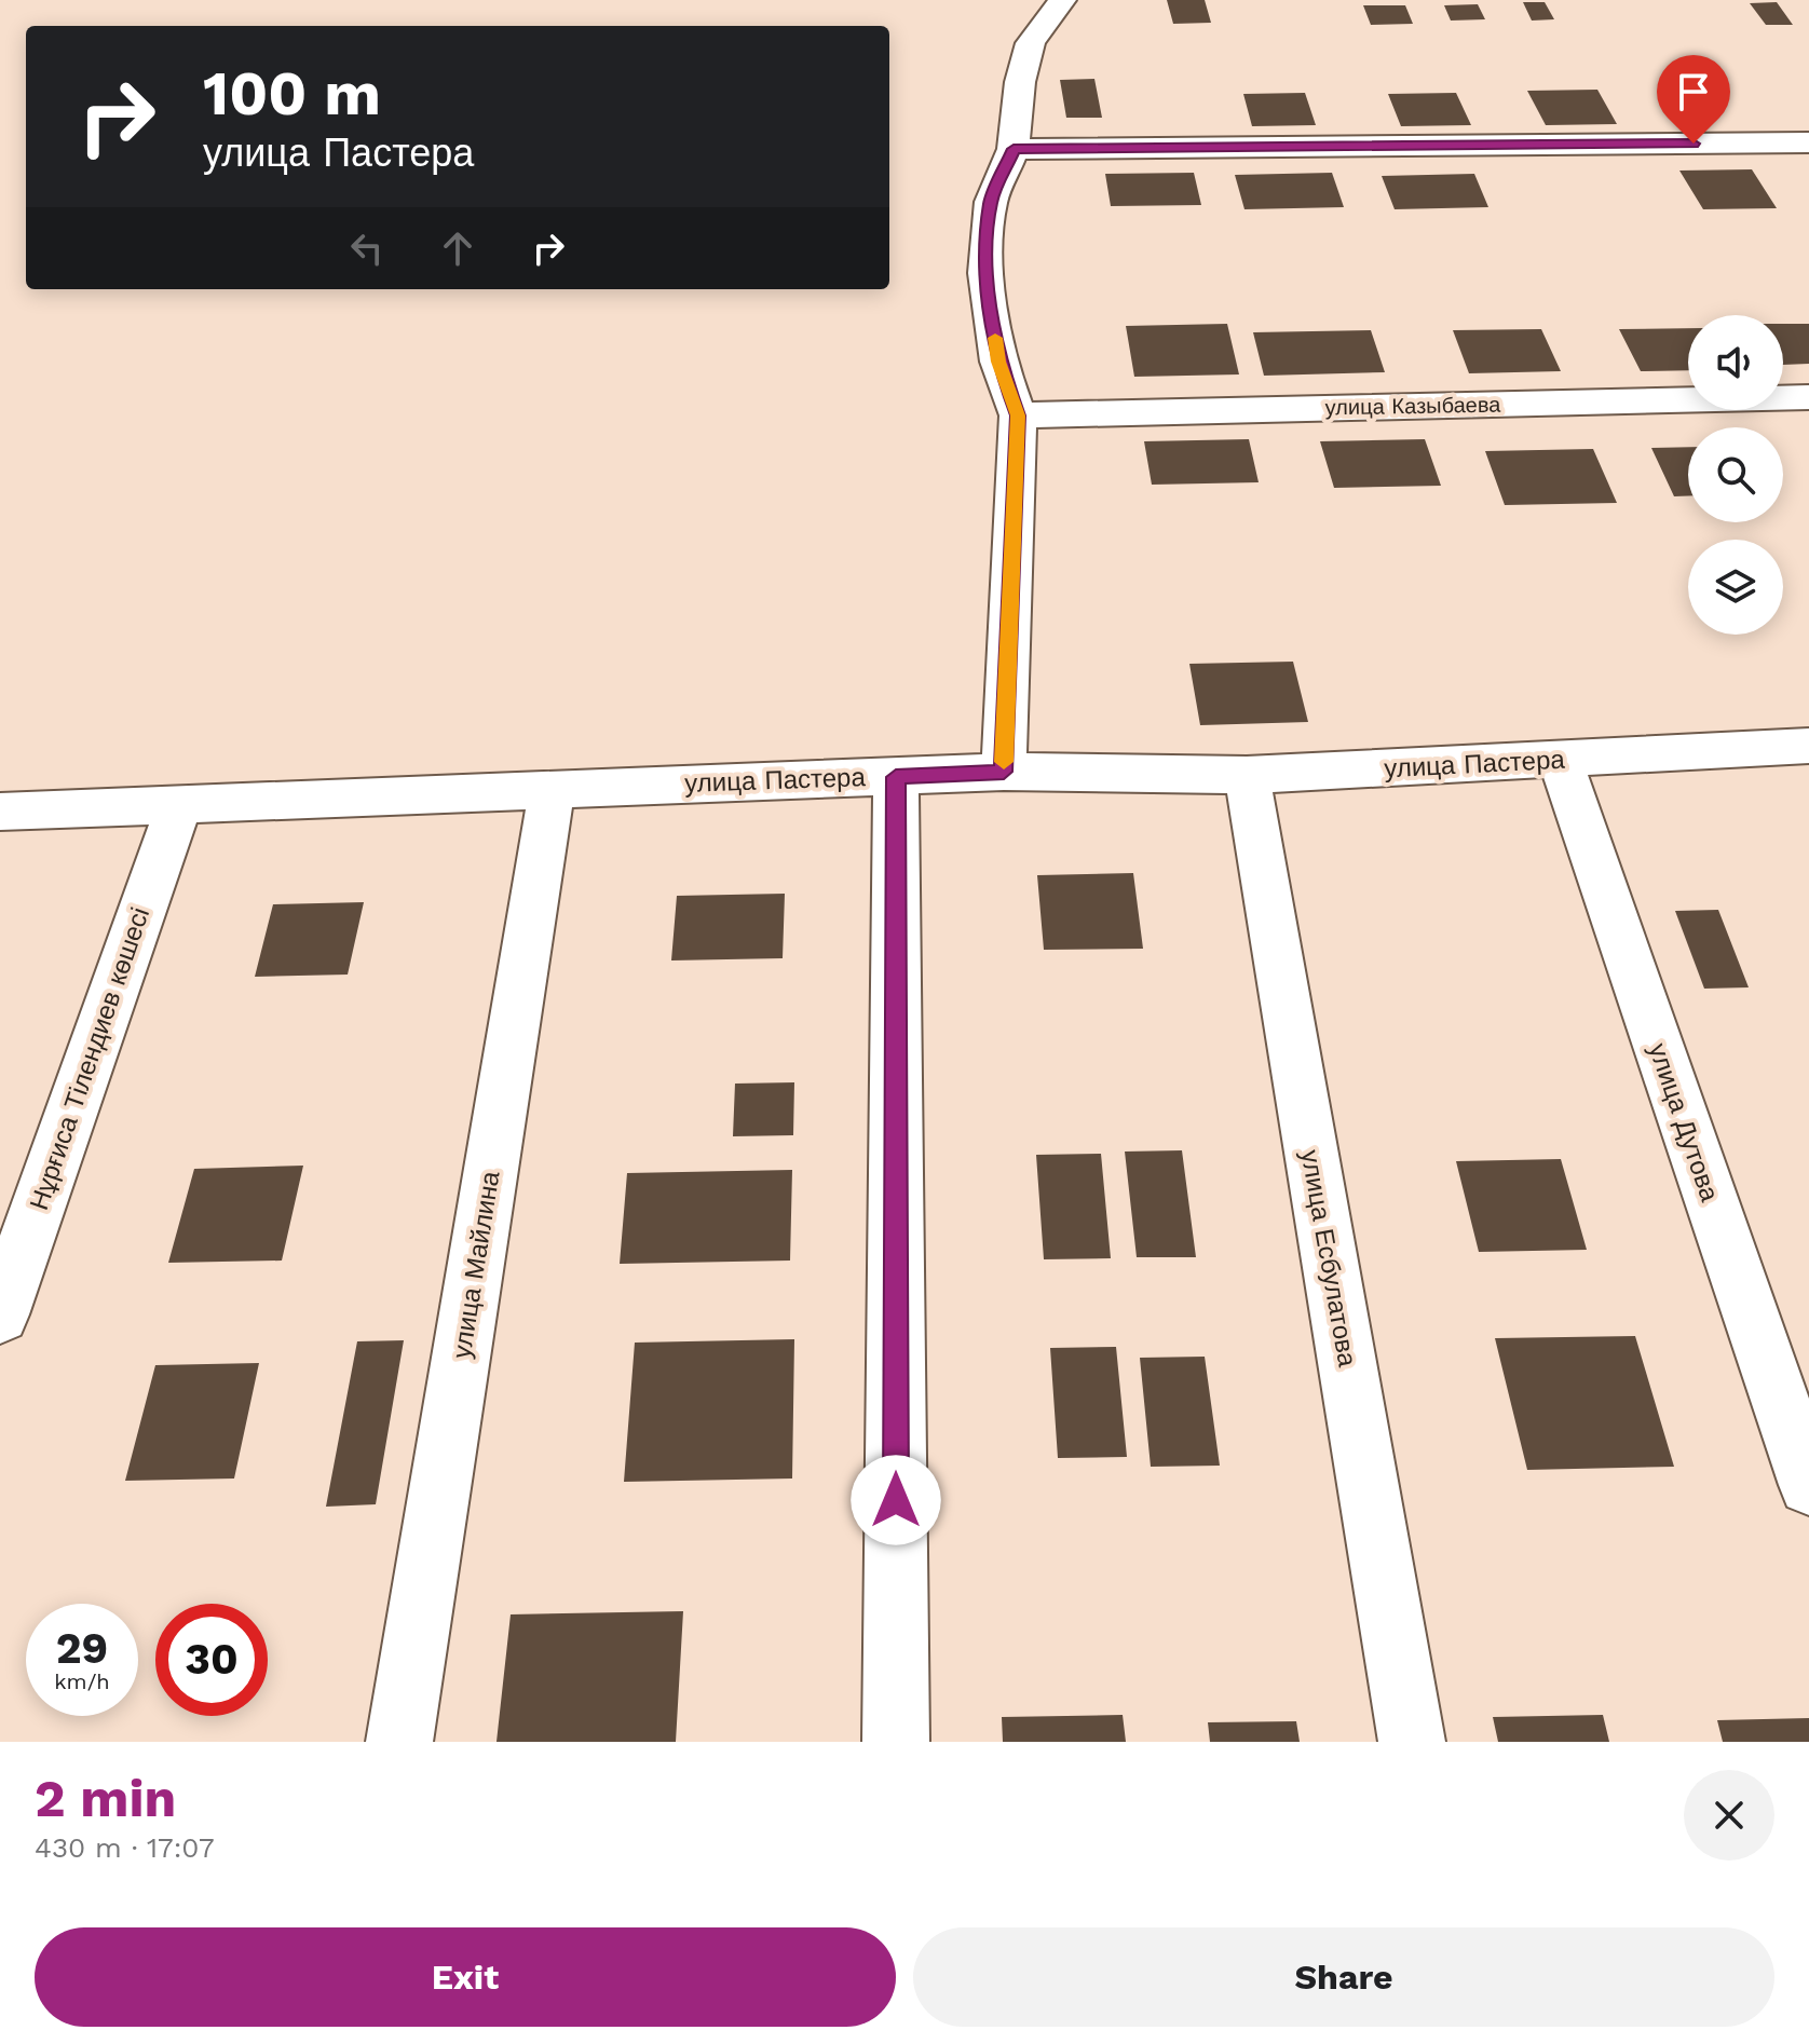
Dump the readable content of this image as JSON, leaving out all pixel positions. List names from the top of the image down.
{
  "streets": {
    "street": [
      "улица Казыбаева",
      "улица Пастера",
      "Нұрғиса Тілендиев көшесі",
      "улица Дутова",
      "улица Есбулатова",
      "улица Майлина"
    ]
  },
  "crossings": [
    ["улица Пастера", "Нұрғиса Тілендиев көшесі"],
    ["улица Пастера", "улица Дутова"],
    ["улица Пастера", "улица Есбулатова"],
    ["улица Пастера", "улица Майлина"]
  ],
  "page": {
    "turn": ["100 m", "улица Пастера"],
    "speed": "29 km/h",
    "limit": "30",
    "heading": ["2 min", "430 m · 17:07"],
    "buttons": ["Exit", "Share"]
  }
}
